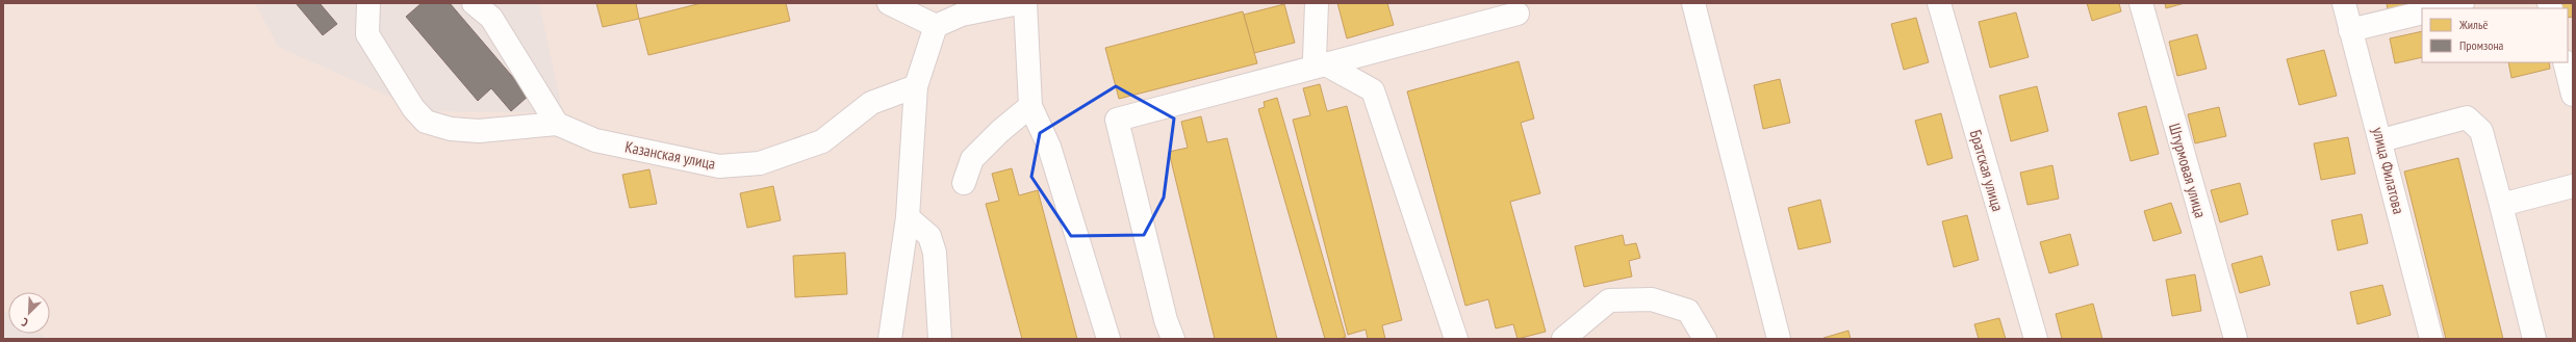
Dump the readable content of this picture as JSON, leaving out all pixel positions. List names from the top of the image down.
{
  "streets": {
    "street": [
      "Казанская улица",
      "Братская улица",
      "Штурмовая улица",
      "улица Филатова"
    ]
  },
  "legend": ["Жильё", "Промзона"],
  "north": "bottom left"
}
